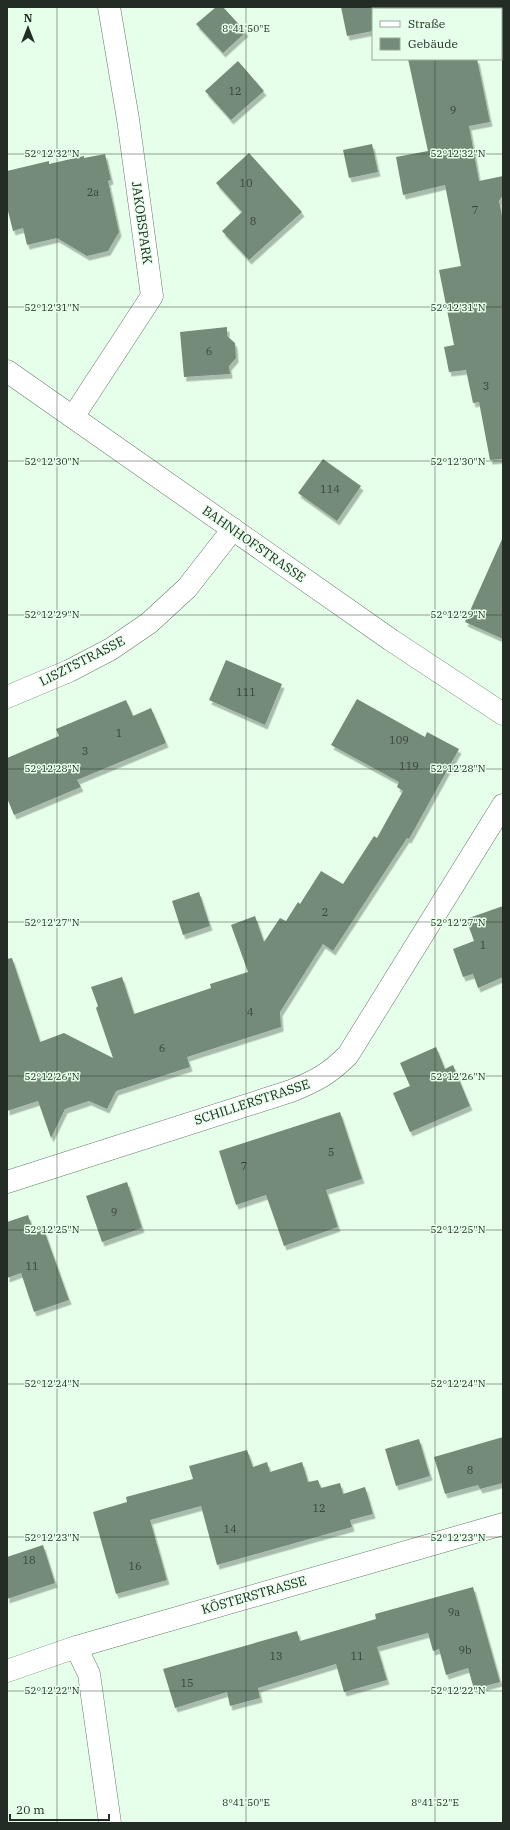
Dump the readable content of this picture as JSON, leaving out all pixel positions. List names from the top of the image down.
{
  "streets": {
    "street": [
      "JAKOBSPARK",
      "BAHNHOFSTRASSE",
      "LISZTSTRASSE",
      "SCHILLERSTRASSE",
      "KÖSTERSTRASSE"
    ]
  },
  "crossings": [
    ["JAKOBSPARK", "BAHNHOFSTRASSE"],
    ["BAHNHOFSTRASSE", "LISZTSTRASSE"]
  ],
  "house_numbers": [
    "12",
    "9",
    "10",
    "2a",
    "7",
    "8",
    "6",
    "3",
    "114",
    "111",
    "1",
    "109",
    "3",
    "119",
    "2",
    "1",
    "4",
    "6",
    "5",
    "7",
    "9",
    "11",
    "8",
    "12",
    "14",
    "18",
    "16",
    "9a",
    "9b",
    "13",
    "11",
    "15"
  ],
  "legend": ["Straße", "Gebäude"],
  "scale_bar": "20 m",
  "north": "top",
  "coordinates": [
    "8°41'50\"E",
    "52°12'32\"N",
    "52°12'31\"N",
    "52°12'30\"N",
    "52°12'29\"N",
    "52°12'28\"N",
    "52°12'27\"N",
    "52°12'26\"N",
    "52°12'25\"N",
    "52°12'24\"N",
    "52°12'23\"N",
    "52°12'22\"N",
    "8°41'52\"E"
  ]
}
